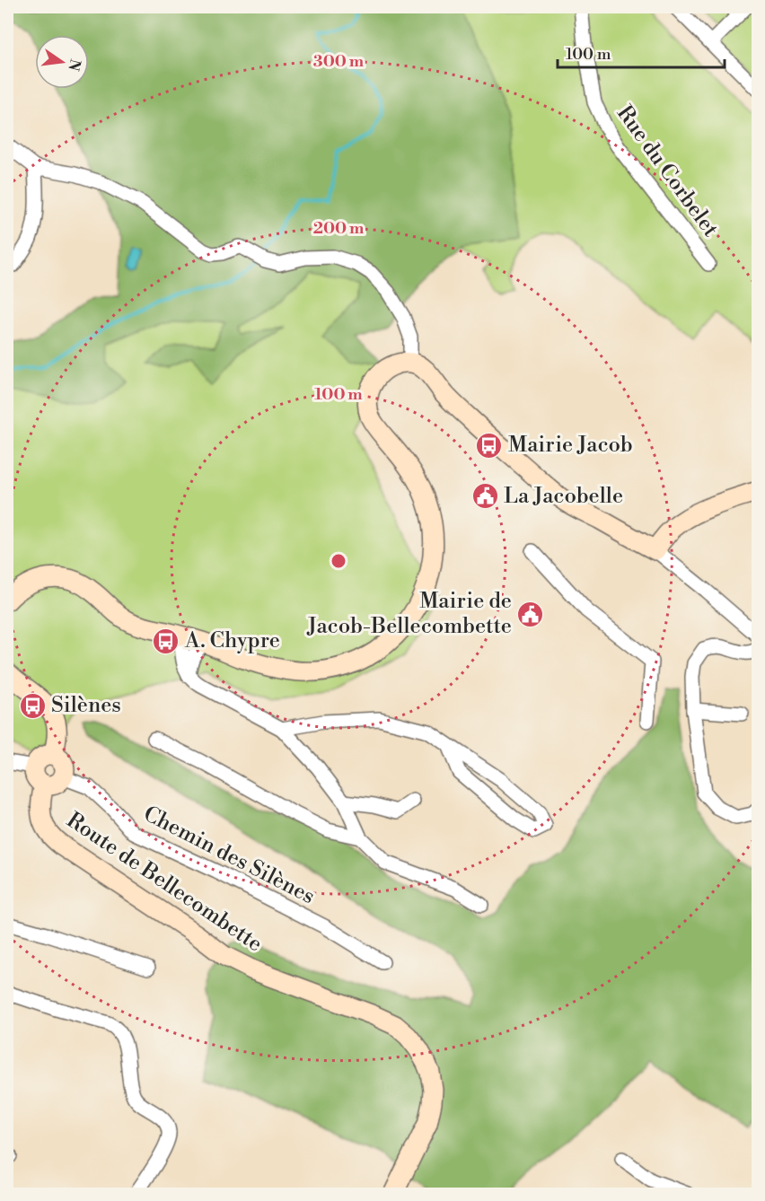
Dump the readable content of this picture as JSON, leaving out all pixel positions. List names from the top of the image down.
{
  "streets": {
    "street": ["Rue du Corbelet", "Chemin des Silènes", "Route de Bellecombette"]
  },
  "crossings": [
    ["Chemin des Silènes", "Route de Bellecombette"]
  ],
  "places": {
    "bus stop": ["Mairie Jacob", "A. Chypre", "Silènes"],
    "public building": ["La Jacobelle", "Mairie de Jacob-Bellecombette"]
  },
  "scale_bar": "100 m",
  "north": "right",
  "rings": ["300 m", "200 m", "100 m"]
}
